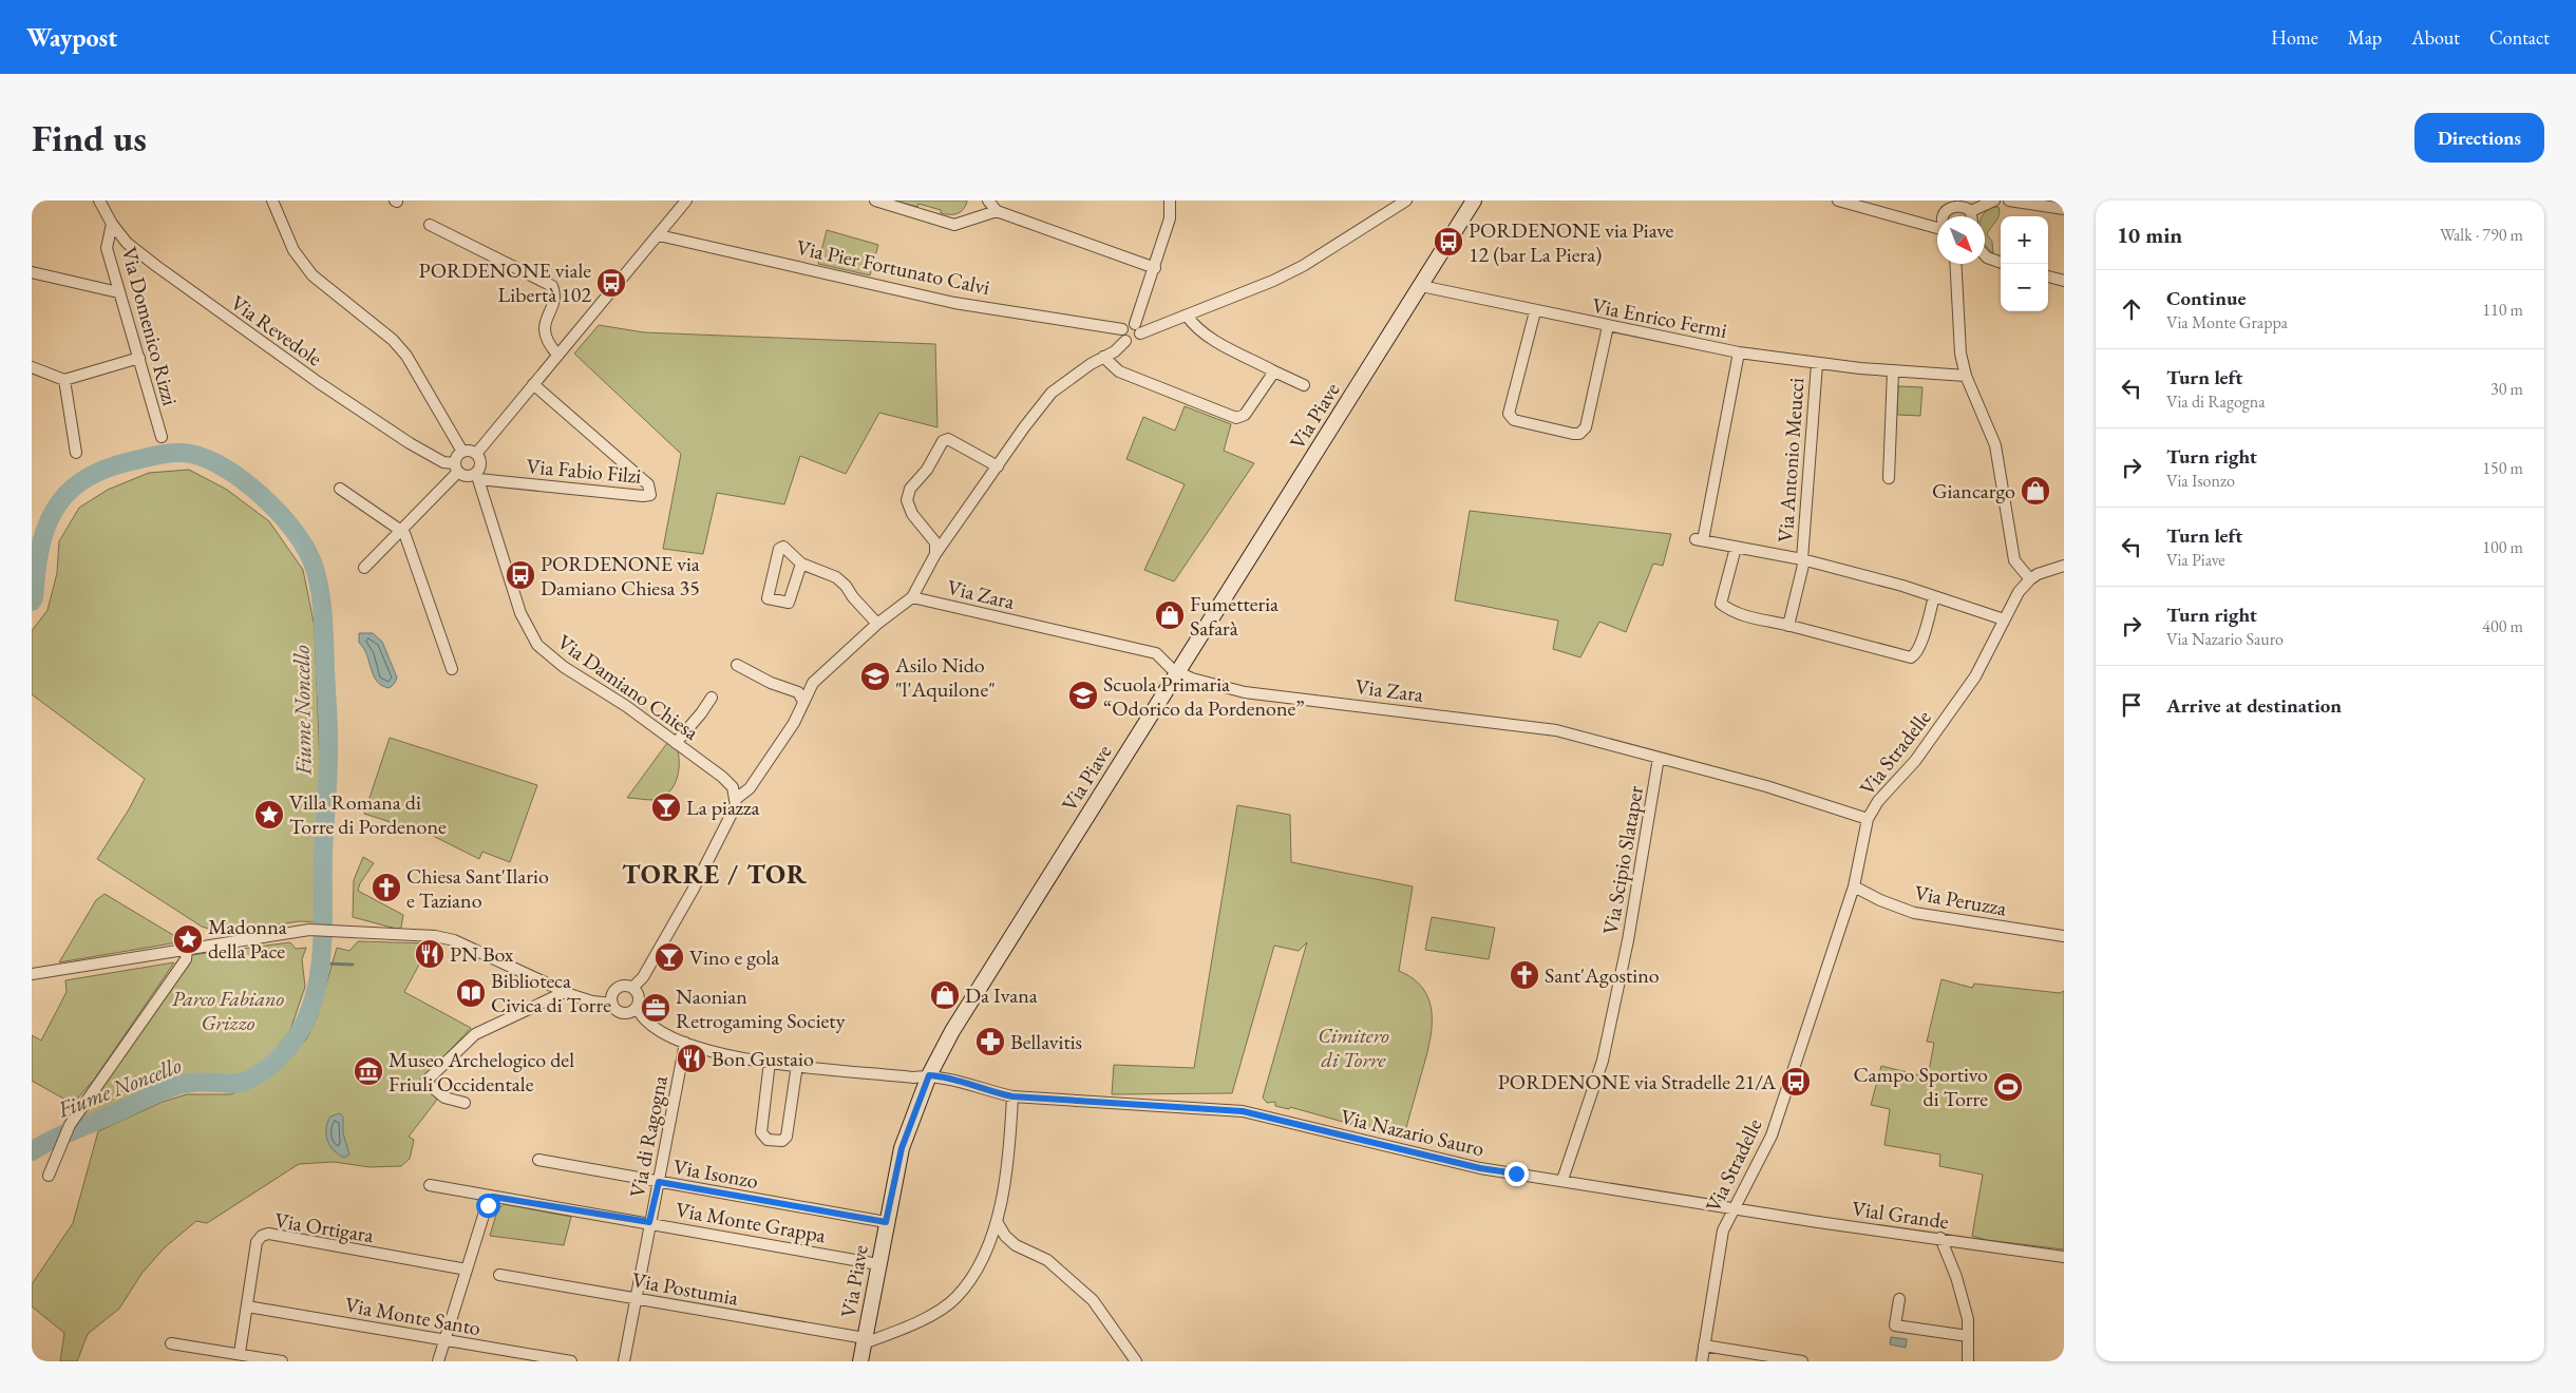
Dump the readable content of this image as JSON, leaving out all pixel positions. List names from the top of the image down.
{
  "streets": {
    "street": [
      "Via Pier Fortunato Calvi",
      "Via Enrico Fermi",
      "Via Domenico Rizzi",
      "Via Revedole",
      "Via Piave",
      "Via Antonio Meucci",
      "Via Fabio Filzi",
      "Via Zara",
      "Via Damiano Chiesa",
      "Via Stradelle",
      "Via Scipio Slataper",
      "Via Peruzza",
      "Via Nazario Sauro",
      "Via di Ragogna",
      "Via Isonzo",
      "Vial Grande",
      "Via Monte Grappa",
      "Via Ortigara",
      "Via Postumia",
      "Via Monte Santo"
    ]
  },
  "crossings": [
    ["Via Enrico Fermi", "Via Piave"],
    ["Via Enrico Fermi", "Via Antonio Meucci"],
    ["Via Domenico Rizzi", "Via Revedole"],
    ["Via Revedole", "Via Fabio Filzi"],
    ["Via Revedole", "Via Damiano Chiesa"],
    ["Via Piave", "Via Zara"],
    ["Via Piave", "Via Nazario Sauro"],
    ["Via Piave", "Via Isonzo"],
    ["Via Piave", "Via Monte Grappa"],
    ["Via Piave", "Via Postumia"],
    ["Via Fabio Filzi", "Via Damiano Chiesa"],
    ["Via Zara", "Via Stradelle"],
    ["Via Zara", "Via Scipio Slataper"],
    ["Via Stradelle", "Via Peruzza"],
    ["Via Stradelle", "Via Nazario Sauro"],
    ["Via Stradelle", "Vial Grande"],
    ["Via Scipio Slataper", "Via Nazario Sauro"],
    ["Via Nazario Sauro", "Via di Ragogna"],
    ["Via Nazario Sauro", "Vial Grande"],
    ["Via di Ragogna", "Via Isonzo"],
    ["Via di Ragogna", "Via Monte Grappa"],
    ["Via di Ragogna", "Via Postumia"],
    ["Via Ortigara", "Via Monte Santo"]
  ],
  "districts": ["TORRE / TOR"],
  "water": ["Fiume Noncello"],
  "parks": ["Parco Fabiano Grizzo", "Cimitero di Torre"],
  "places": {
    "bus stop": [
      "PORDENONE via Piave 12 (bar La Piera)",
      "PORDENONE viale Libertà 102",
      "PORDENONE via Damiano Chiesa 35",
      "PORDENONE via Stradelle 21/A"
    ],
    "shop": ["Giancargo", "Fumetteria Safarà", "Da Ivana"],
    "school or university": ["Asilo Nido \"l'Aquilone\"", "Scuola Primaria “Odorico da Pordenone”"],
    "bar": ["La piazza", "Vino e gola"],
    "place": ["Villa Romana di Torre di Pordenone", "Madonna della Pace"],
    "church": ["Chiesa Sant'Ilario e Taziano", "Sant'Agostino"],
    "restaurant": ["PN Box", "Bon Gustaio"],
    "library": ["Biblioteca Civica di Torre"],
    "office": ["Naonian Retrogaming Society"],
    "pharmacy": ["Bellavitis"],
    "museum": ["Museo Archelogico del Friuli Occidentale"],
    "sports": ["Campo Sportivo di Torre"]
  },
  "north": "bottom right",
  "page": {
    "header": "Waypost",
    "nav": [
      "Home",
      "Map",
      "About",
      "Contact"
    ],
    "buttons": "Directions",
    "title": "Find us",
    "heading": ["10 min", "Walk · 790 m"],
    "map_buttons": ["+", "−"],
    "list": [
      ["Continue", "Via Monte Grappa", "110 m"],
      ["Turn left", "Via di Ragogna", "30 m"],
      ["Turn right", "Via Isonzo", "150 m"],
      ["Turn left", "Via Piave", "100 m"],
      ["Turn right", "Via Nazario Sauro", "400 m"],
      "Arrive at destination"
    ]
  }
}
